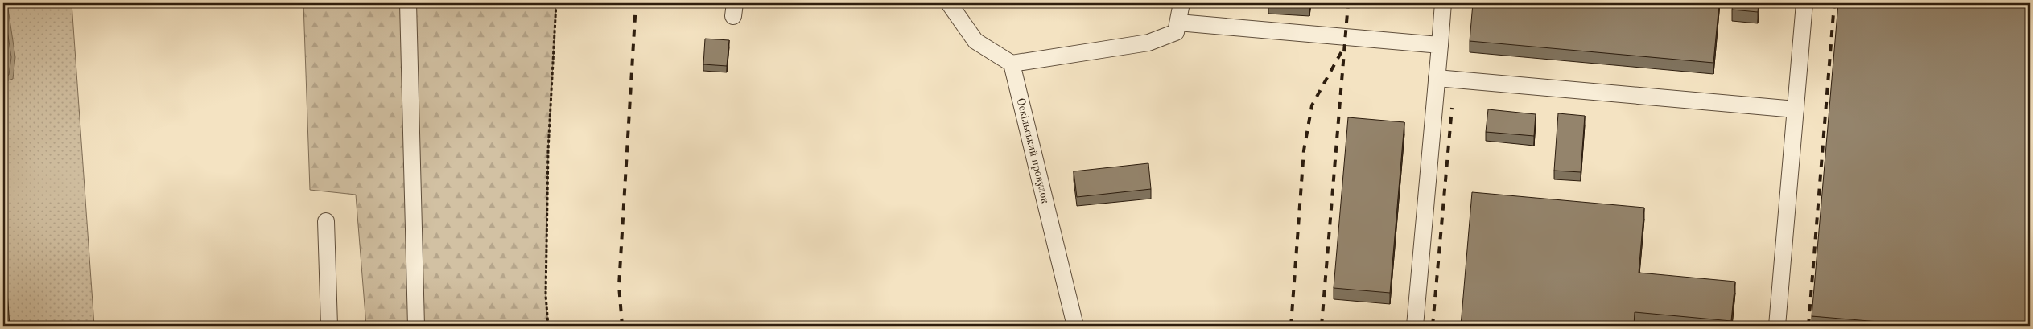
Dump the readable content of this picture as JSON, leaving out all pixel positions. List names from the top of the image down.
{
  "streets": {
    "street": ["Оскільський провулок"]
  }
}
